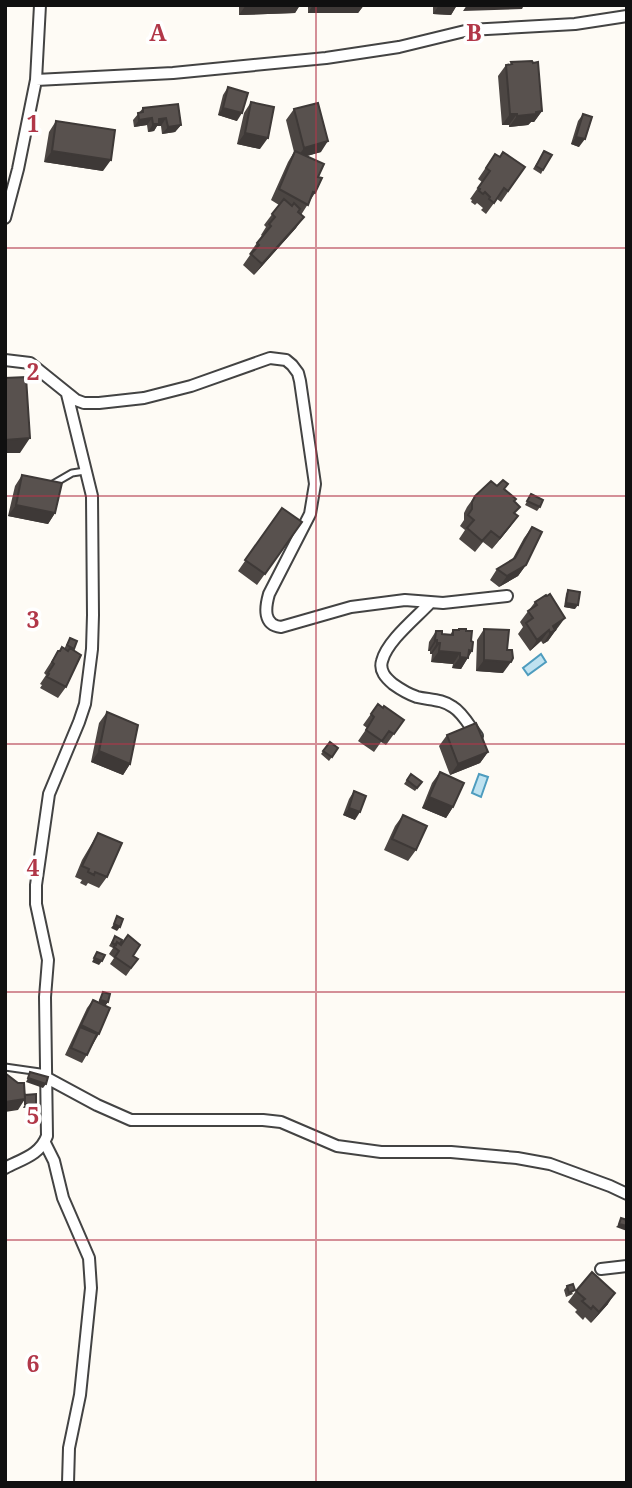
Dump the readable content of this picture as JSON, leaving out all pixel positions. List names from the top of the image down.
{
  "grid": {
    "columns": ["A", "B"],
    "rows": [
      "1",
      "2",
      "3",
      "4",
      "5",
      "6"
    ]
  }
}
